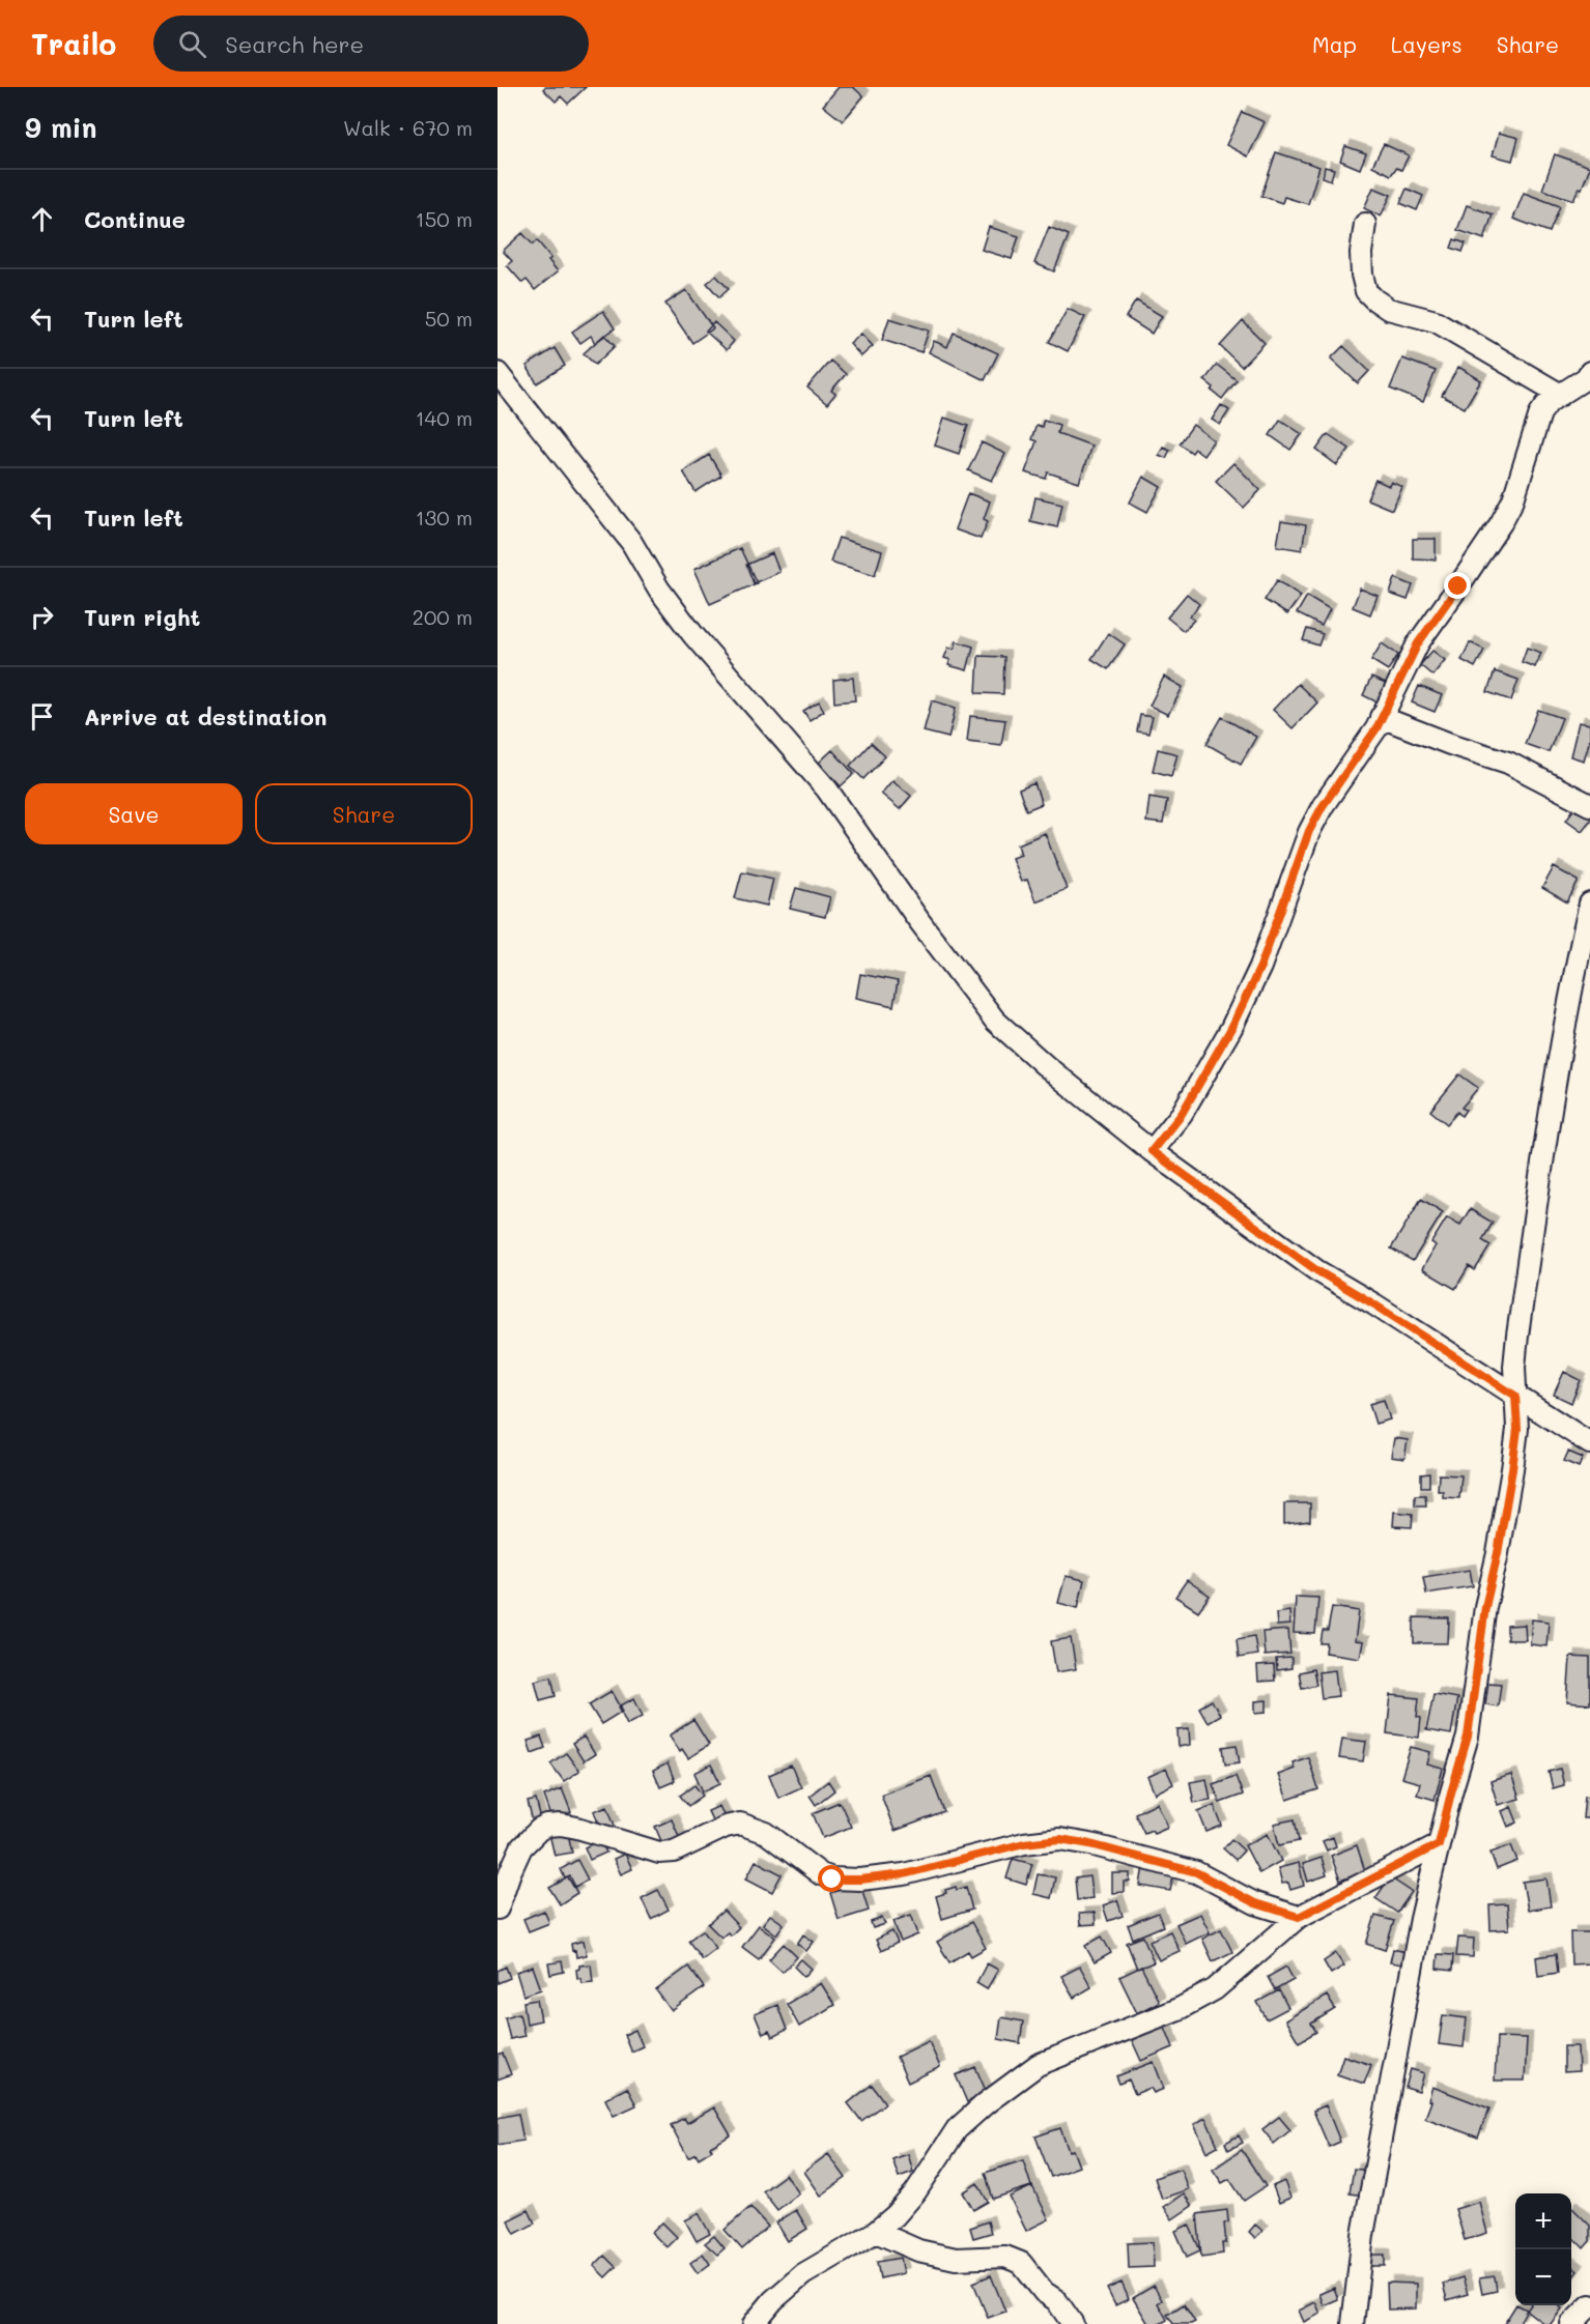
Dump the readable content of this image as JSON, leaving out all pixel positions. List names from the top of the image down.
{
  "page": {
    "header": "Trailo",
    "search": "Search here",
    "nav": ["Map", "Layers", "Share"],
    "heading": ["9 min", "Walk · 670 m"],
    "list": [
      ["Continue", "150 m"],
      ["Turn left", "50 m"],
      ["Turn left", "140 m"],
      ["Turn left", "130 m"],
      ["Turn right", "200 m"],
      "Arrive at destination"
    ],
    "buttons": ["Save", "Share"],
    "map_buttons": ["+", "−"]
  }
}
